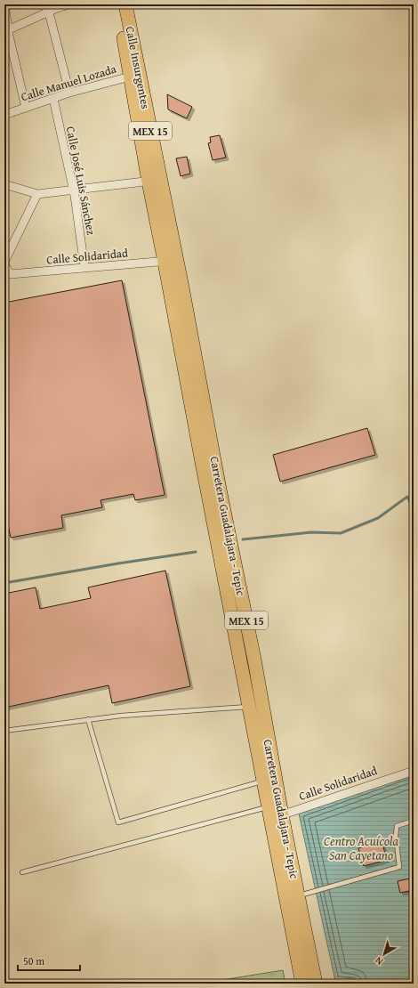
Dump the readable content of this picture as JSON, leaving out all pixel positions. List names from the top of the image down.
{
  "streets": {
    "highway": ["Calle Insurgentes", "MEX 15", "Carretera Guadalajara - Tepic"],
    "street": ["Calle Manuel Lozada", "Calle José Luis Sánchez", "Calle Solidaridad"]
  },
  "crossings": [
    ["Calle Insurgentes", "Calle Manuel Lozada"],
    ["Calle Insurgentes", "Calle Solidaridad"],
    ["Calle Insurgentes", "Carretera Guadalajara - Tepic"],
    ["Calle Manuel Lozada", "Calle José Luis Sánchez"],
    ["Calle José Luis Sánchez", "Calle Solidaridad"],
    ["Calle Solidaridad", "Carretera Guadalajara - Tepic"]
  ],
  "water": ["Centro Acuícola San Cayetano"],
  "scale_bar": "50 m",
  "north": "bottom left"
}
